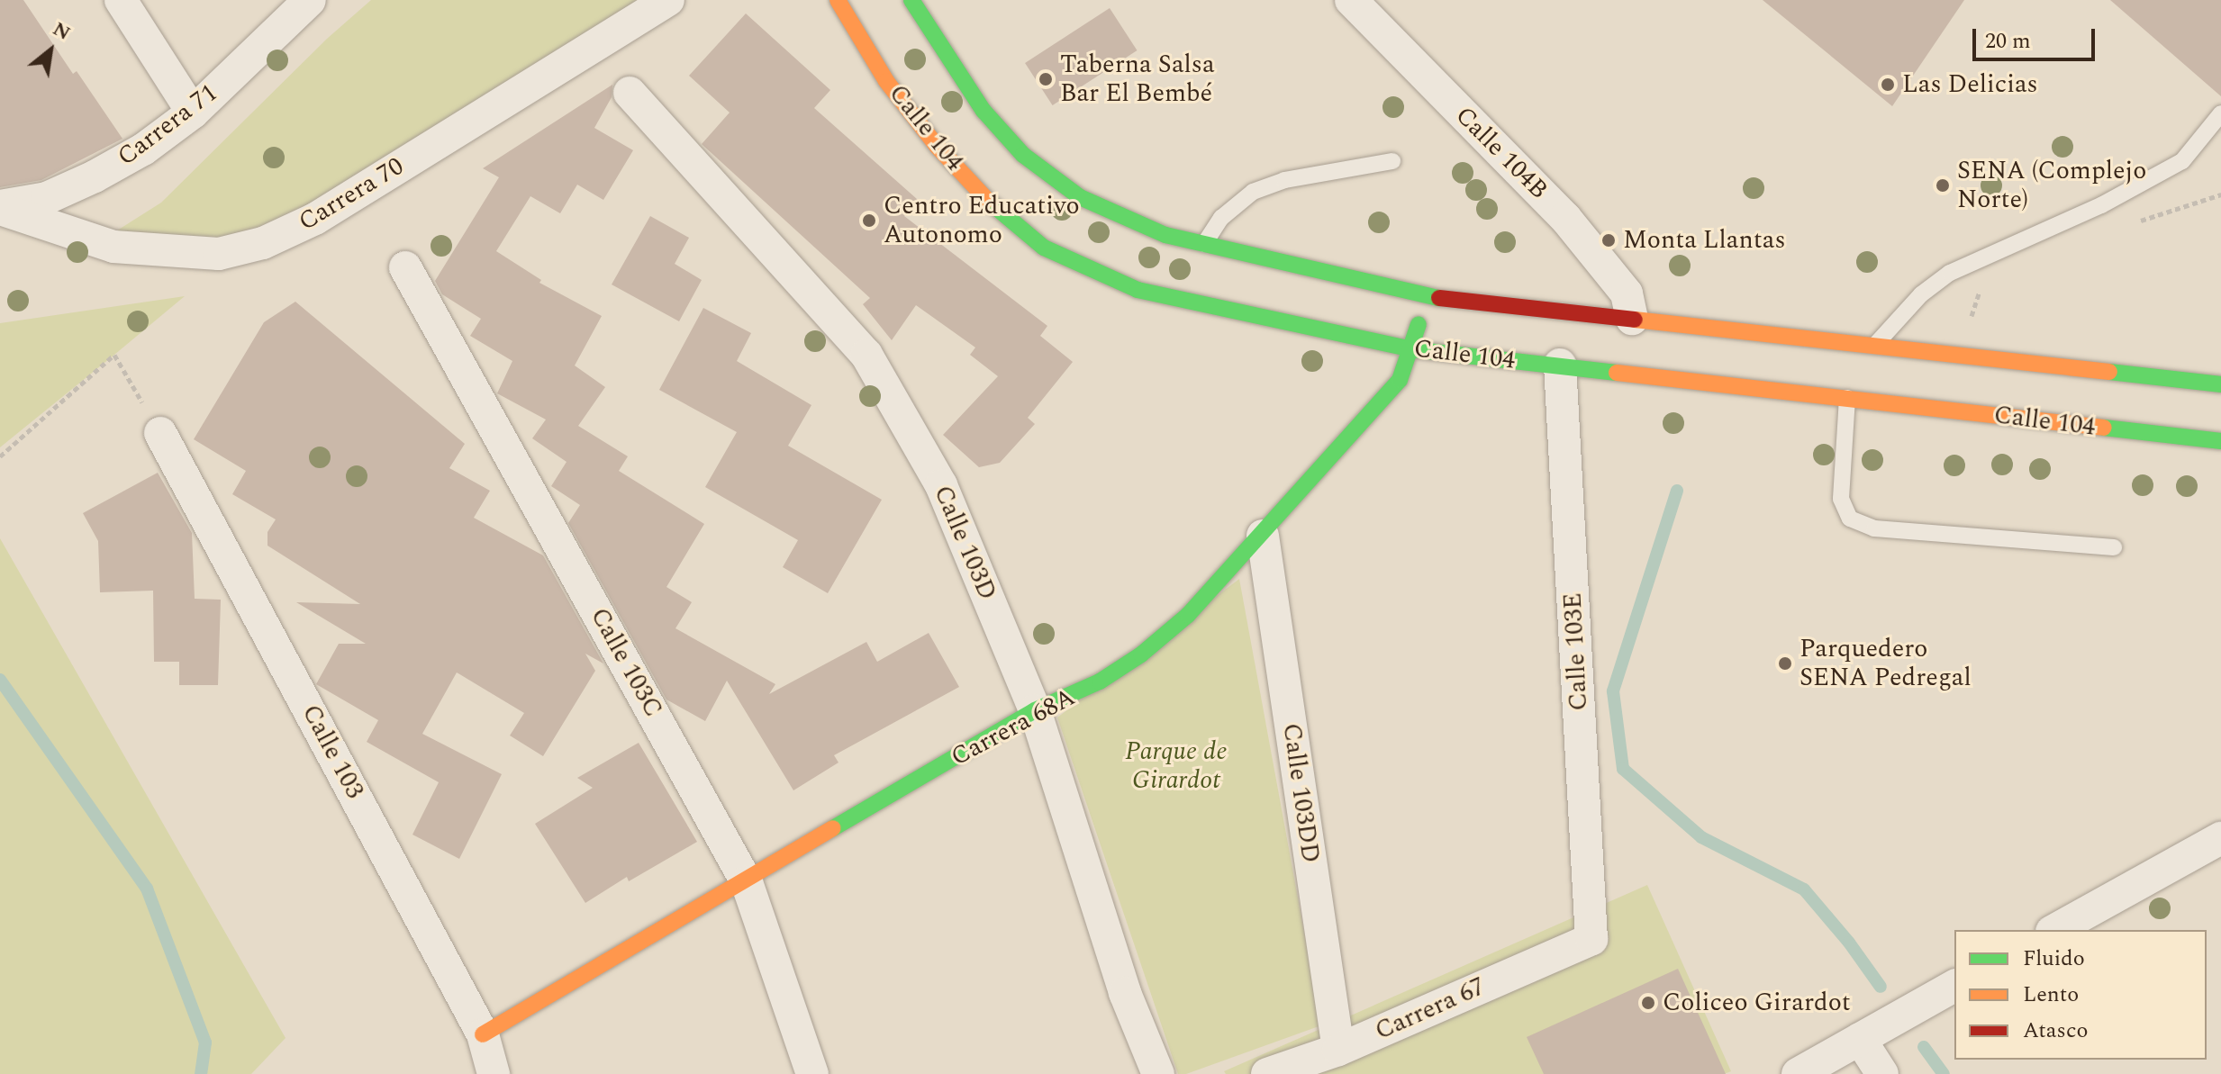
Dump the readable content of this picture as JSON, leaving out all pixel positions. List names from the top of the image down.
{
  "streets": {
    "main road": ["Calle 104", "Carrera 68A"],
    "street": [
      "Carrera 71",
      "Calle 104B",
      "Carrera 70",
      "Calle 103D",
      "Calle 103E",
      "Calle 103C",
      "Calle 103",
      "Calle 103DD",
      "Carrera 67"
    ]
  },
  "crossings": [
    ["Carrera 71", "Carrera 70"],
    ["Calle 104", "Calle 103E"],
    ["Calle 104", "Carrera 68A"],
    ["Calle 103D", "Carrera 68A"],
    ["Calle 103E", "Carrera 67"],
    ["Calle 103C", "Carrera 68A"],
    ["Carrera 68A", "Calle 103"],
    ["Carrera 68A", "Calle 103DD"],
    ["Calle 103DD", "Carrera 67"]
  ],
  "parks": ["Parque de Girardot"],
  "places": [
    "Taberna Salsa Bar El Bembé",
    "Las Delicias",
    "SENA (Complejo Norte)",
    "Centro Educativo Autonomo",
    "Monta Llantas",
    "Parquedero SENA Pedregal",
    "Coliceo Girardot"
  ],
  "legend": ["Fluido", "Lento", "Atasco"],
  "scale_bar": "20 m",
  "north": "top right"
}
